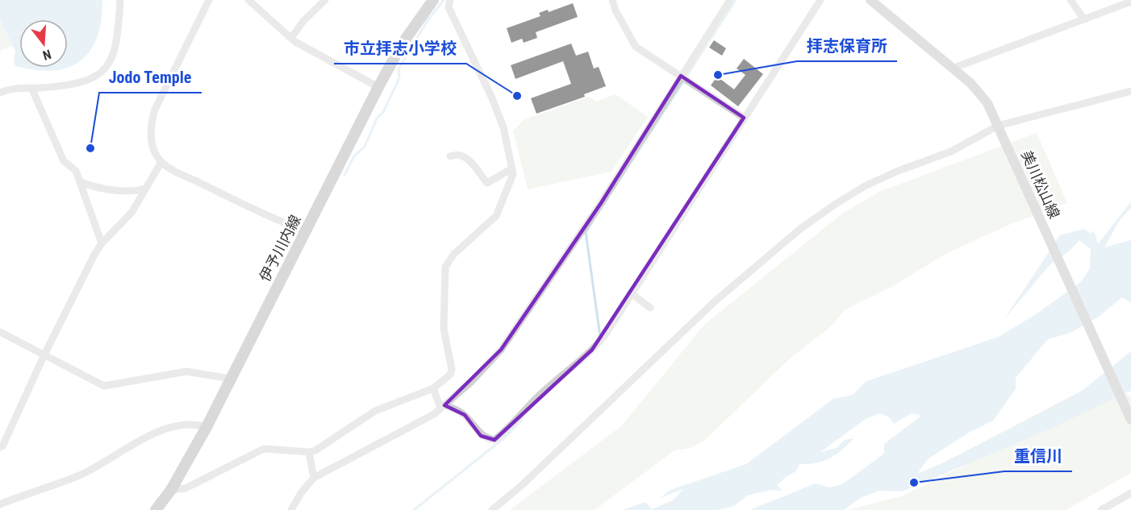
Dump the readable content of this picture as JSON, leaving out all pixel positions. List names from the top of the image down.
{
  "streets": {
    "main road": ["美川松山線", "伊予川内線"]
  },
  "places": [
    "拝志保育所",
    "市立拝志小学校",
    "Jodo Temple",
    "重信川"
  ],
  "north": "bottom"
}
